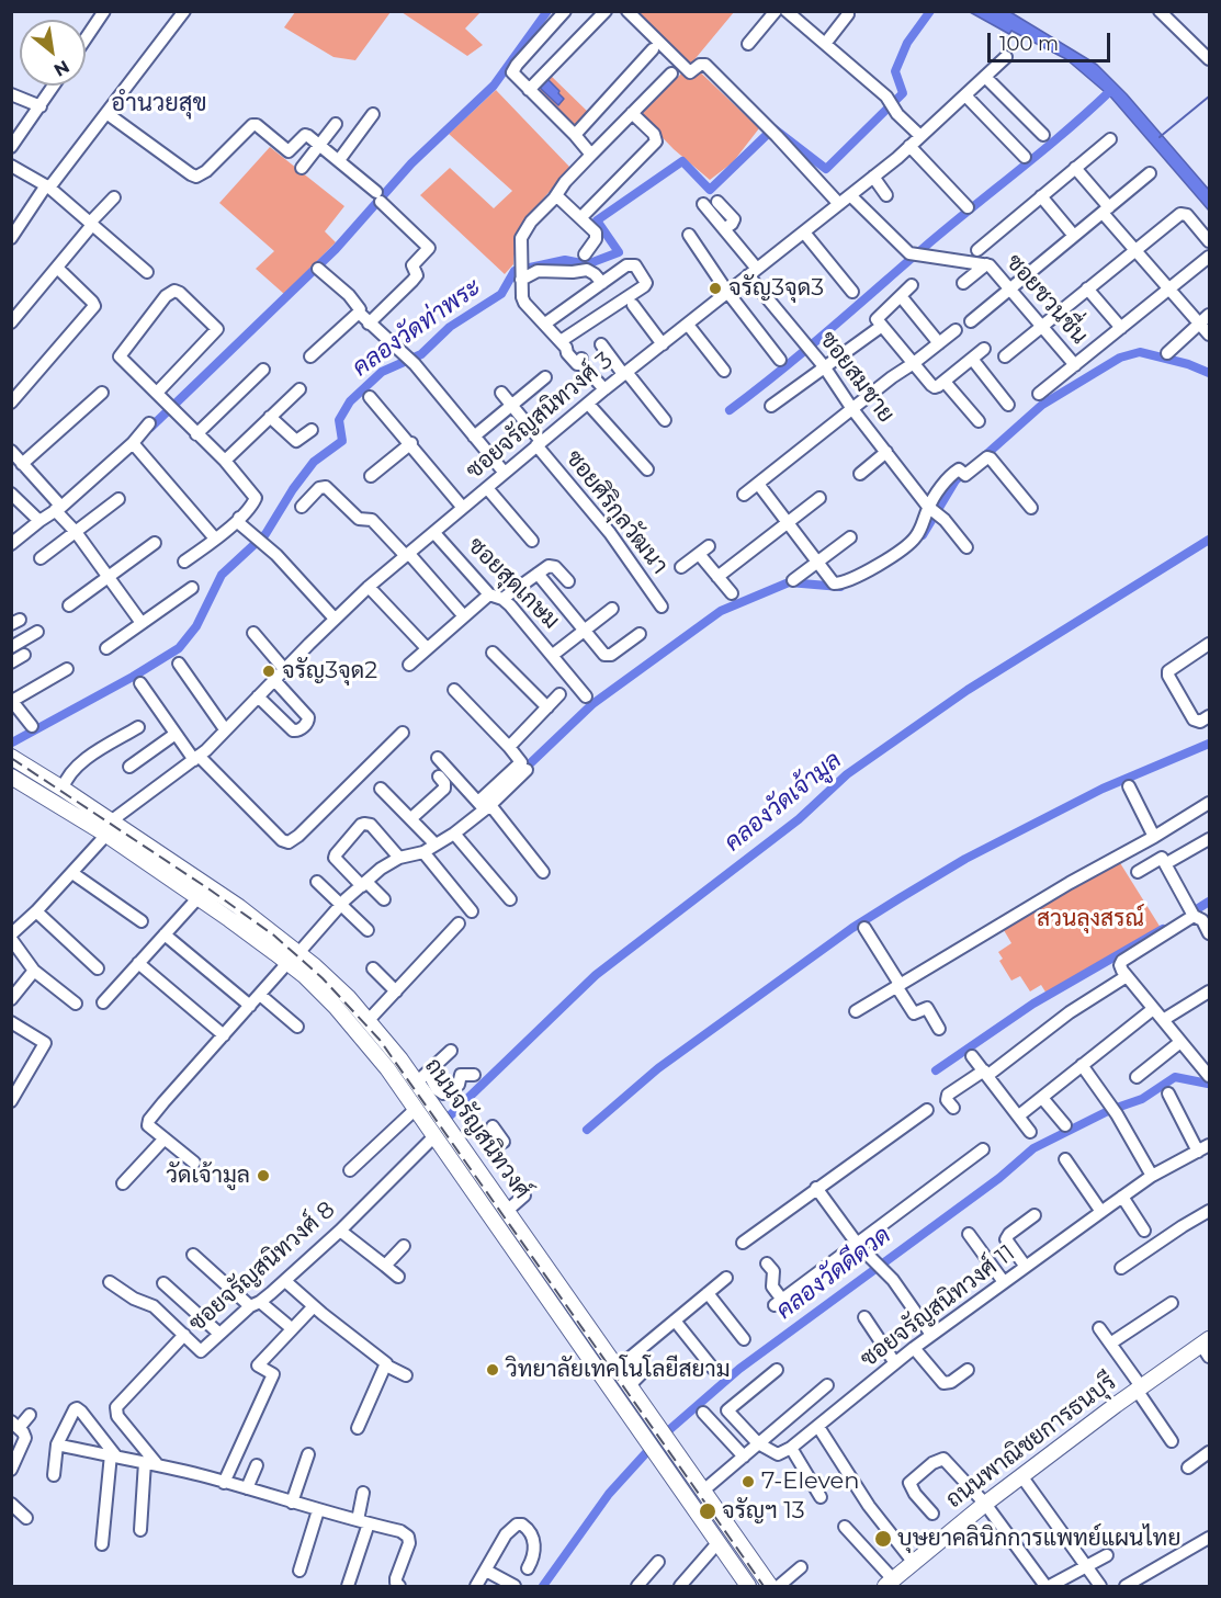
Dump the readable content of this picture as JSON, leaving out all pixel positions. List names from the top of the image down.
{
  "streets": {
    "main road": ["ถนนจรัญสนิทวงศ์", "ถนนพาณิชยการธนบุรี"],
    "street": [
      "ซอยชวนชื่น",
      "ซอยสมชาย",
      "ซอยจรัญสนิทวงศ์ 3",
      "ซอยศิริกุลวัฒนา",
      "ซอยสุดเกษม",
      "ซอยจรัญสนิทวงศ์ 8",
      "ซอยจรัญสนิทวงศ์ 11"
    ]
  },
  "crossings": [
    ["ซอยชวนชื่น", "ซอยจรัญสนิทวงศ์ 3"],
    ["ซอยสมชาย", "ซอยจรัญสนิทวงศ์ 3"],
    ["ซอยจรัญสนิทวงศ์ 3", "ซอยศิริกุลวัฒนา"],
    ["ซอยจรัญสนิทวงศ์ 3", "ซอยสุดเกษม"],
    ["ซอยจรัญสนิทวงศ์ 3", "ถนนจรัญสนิทวงศ์"],
    ["ถนนจรัญสนิทวงศ์", "ซอยจรัญสนิทวงศ์ 8"]
  ],
  "districts": ["อำนวยสุข"],
  "water": ["คลองวัดท่าพระ", "คลองวัดเจ้ามูล", "คลองวัดดีดวด"],
  "parks": ["สวนลุงสรณ์"],
  "places": [
    "จรัญ3จุด3",
    "จรัญ3จุด2",
    "วัดเจ้ามูล",
    "วิทยาลัยเทคโนโลยีสยาม",
    "7-Eleven",
    "จรัญฯ 13",
    "บุษยาคลินิกการแพทย์แผนไทย"
  ],
  "scale_bar": "100 m",
  "north": "bottom right"
}
